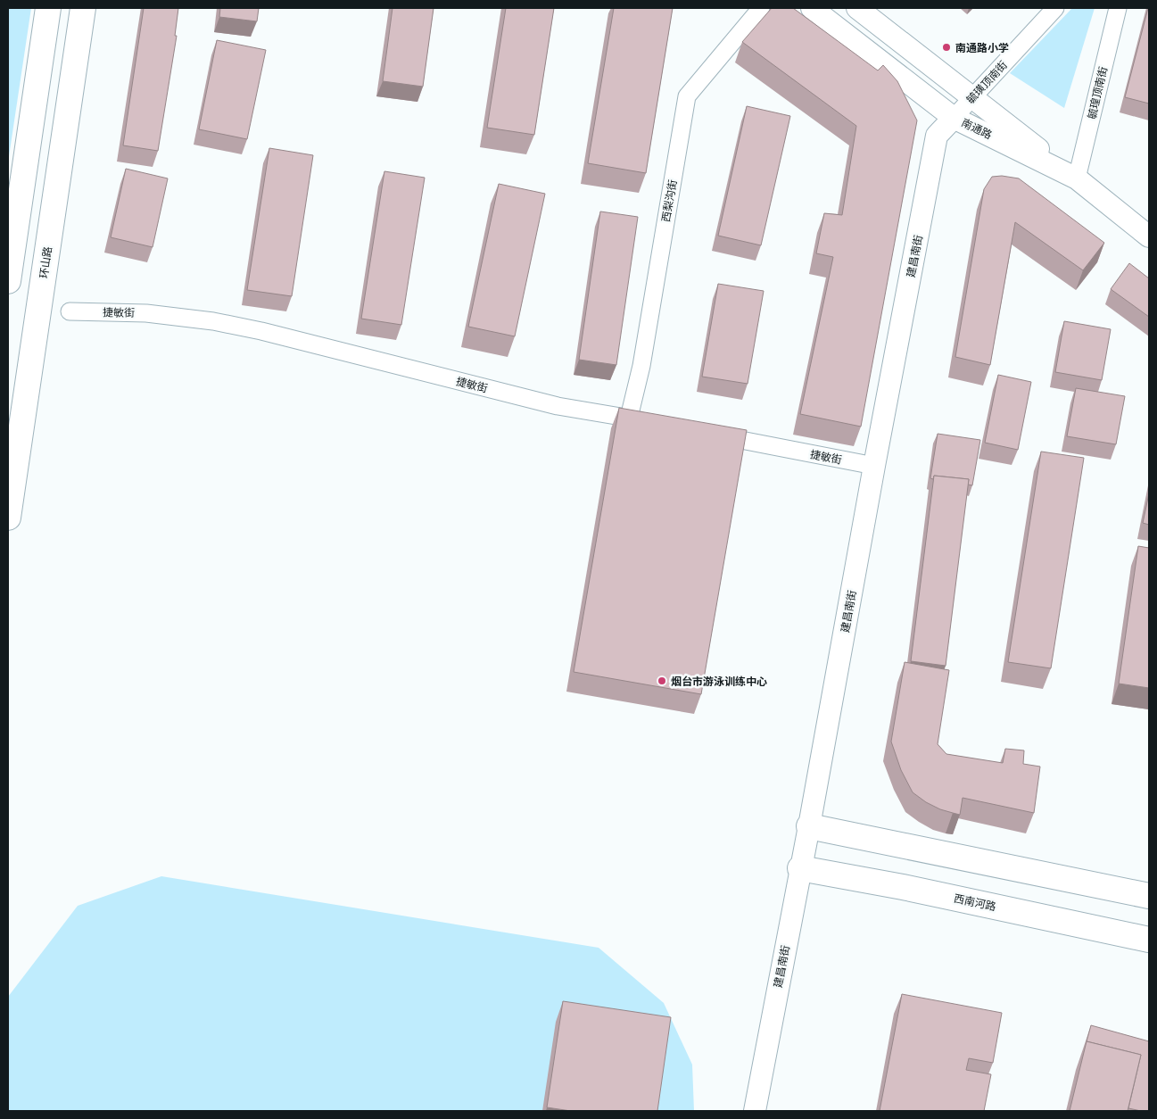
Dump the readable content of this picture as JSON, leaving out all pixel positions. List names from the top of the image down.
{
  "streets": {
    "main road": ["环山路", "西南河路"],
    "street": [
      "毓璜顶南街",
      "毓瑝顶南街",
      "南通路",
      "西梨沟街",
      "建昌南街",
      "捷敏街"
    ]
  },
  "crossings": [
    ["毓璜顶南街", "南通路"],
    ["毓璜顶南街", "建昌南街"],
    ["毓瑝顶南街", "南通路"],
    ["南通路", "建昌南街"],
    ["西梨沟街", "捷敏街"],
    ["建昌南街", "捷敏街"],
    ["建昌南街", "西南河路"]
  ],
  "places": ["南通路小学", "烟台市游泳训练中心"]
}
